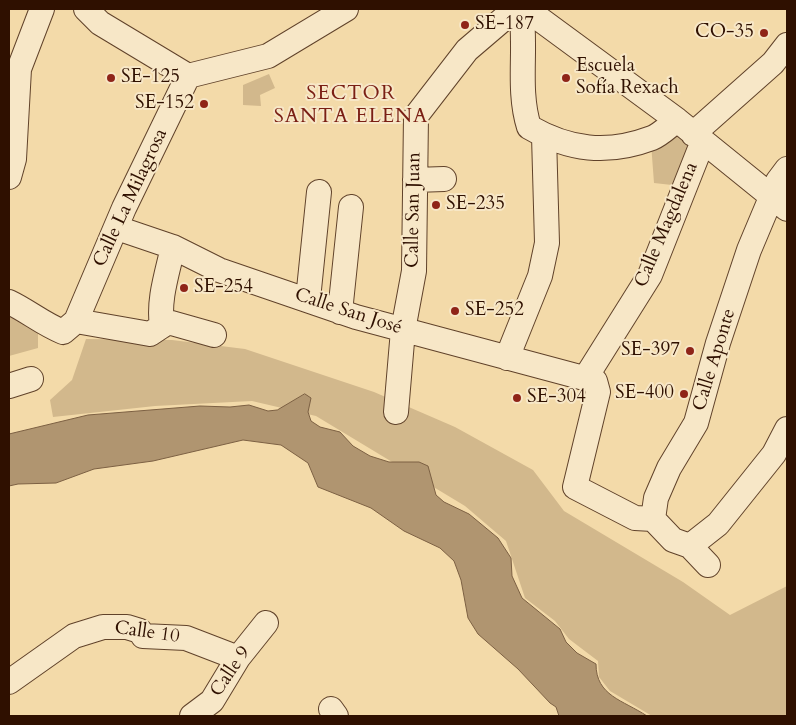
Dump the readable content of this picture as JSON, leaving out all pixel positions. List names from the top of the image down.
{
  "streets": {
    "street": [
      "Calle La Milagrosa",
      "Calle San Juan",
      "Calle Magdalena",
      "Calle San José",
      "Calle Aponte",
      "Calle 10",
      "Calle 9"
    ]
  },
  "crossings": [
    ["Calle La Milagrosa", "Calle San José"],
    ["Calle San Juan", "Calle San José"],
    ["Calle Magdalena", "Calle San José"],
    ["Calle 10", "Calle 9"]
  ],
  "districts": ["SECTOR SANTA ELENA"],
  "places": [
    "SE-187",
    "CO-35",
    "SE-125",
    "Escuela Sofía Rexach",
    "SE-152",
    "SE-235",
    "SE-254",
    "SE-252",
    "SE-397",
    "SE-400",
    "SE-304"
  ]
}
